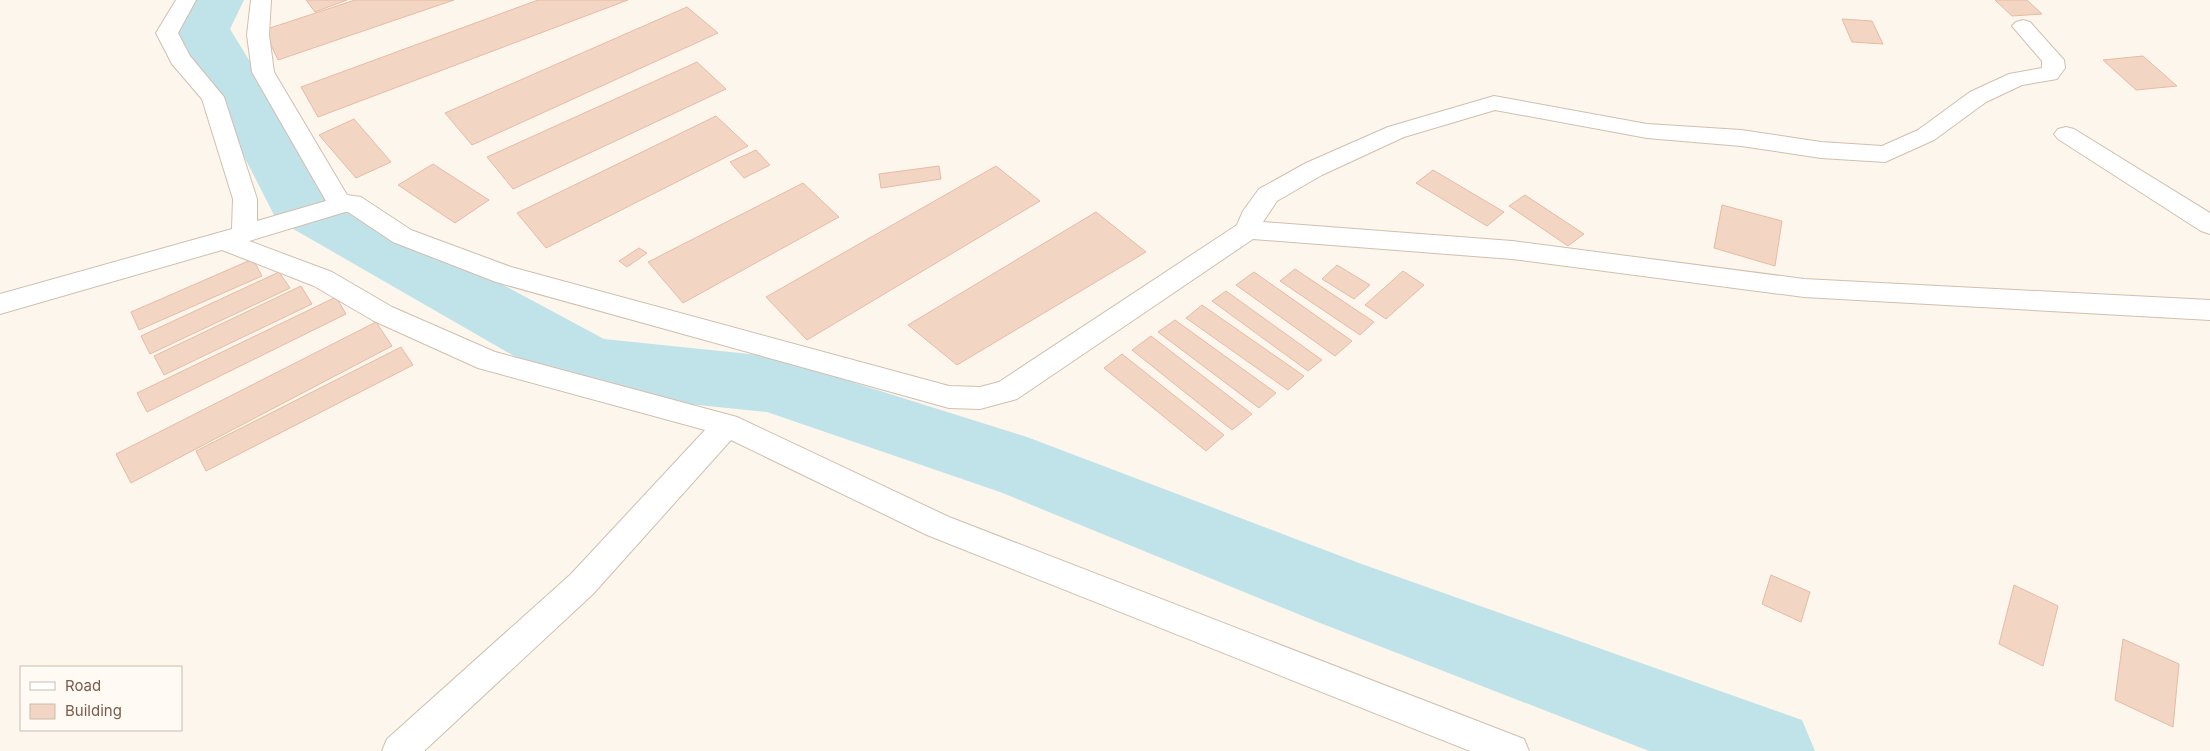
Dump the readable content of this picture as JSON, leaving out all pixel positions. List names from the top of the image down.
{
  "legend": ["Road", "Building"]
}
